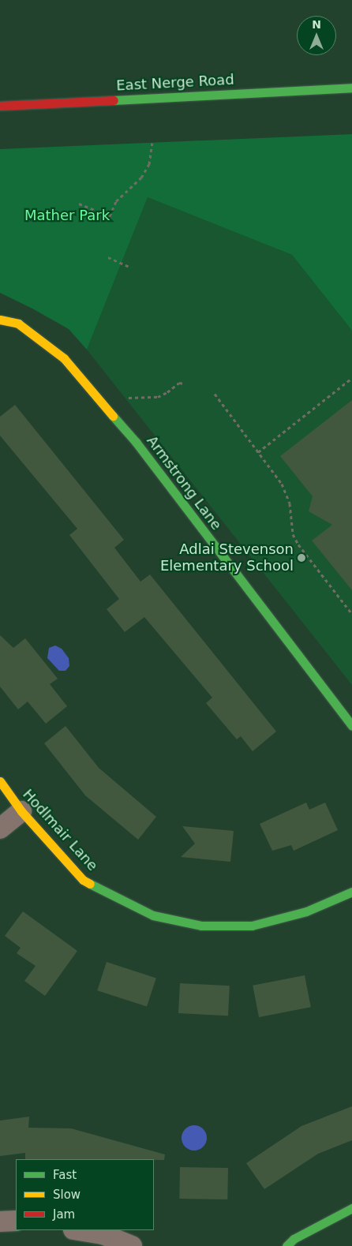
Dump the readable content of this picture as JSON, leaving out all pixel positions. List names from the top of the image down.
{
  "streets": {
    "street": ["East Nerge Road", "Armstrong Lane", "Hodlmair Lane"]
  },
  "parks": ["Mather Park"],
  "places": ["Adlai Stevenson Elementary School"],
  "legend": ["Fast", "Slow", "Jam"],
  "north": "top"
}
